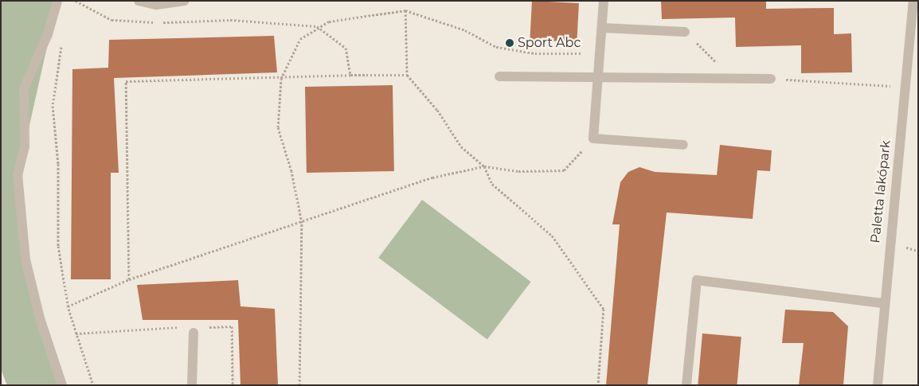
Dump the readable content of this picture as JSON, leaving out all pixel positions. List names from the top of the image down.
{
  "streets": {
    "street": ["Paletta lakópark"]
  },
  "places": ["Sport Abc"]
}
